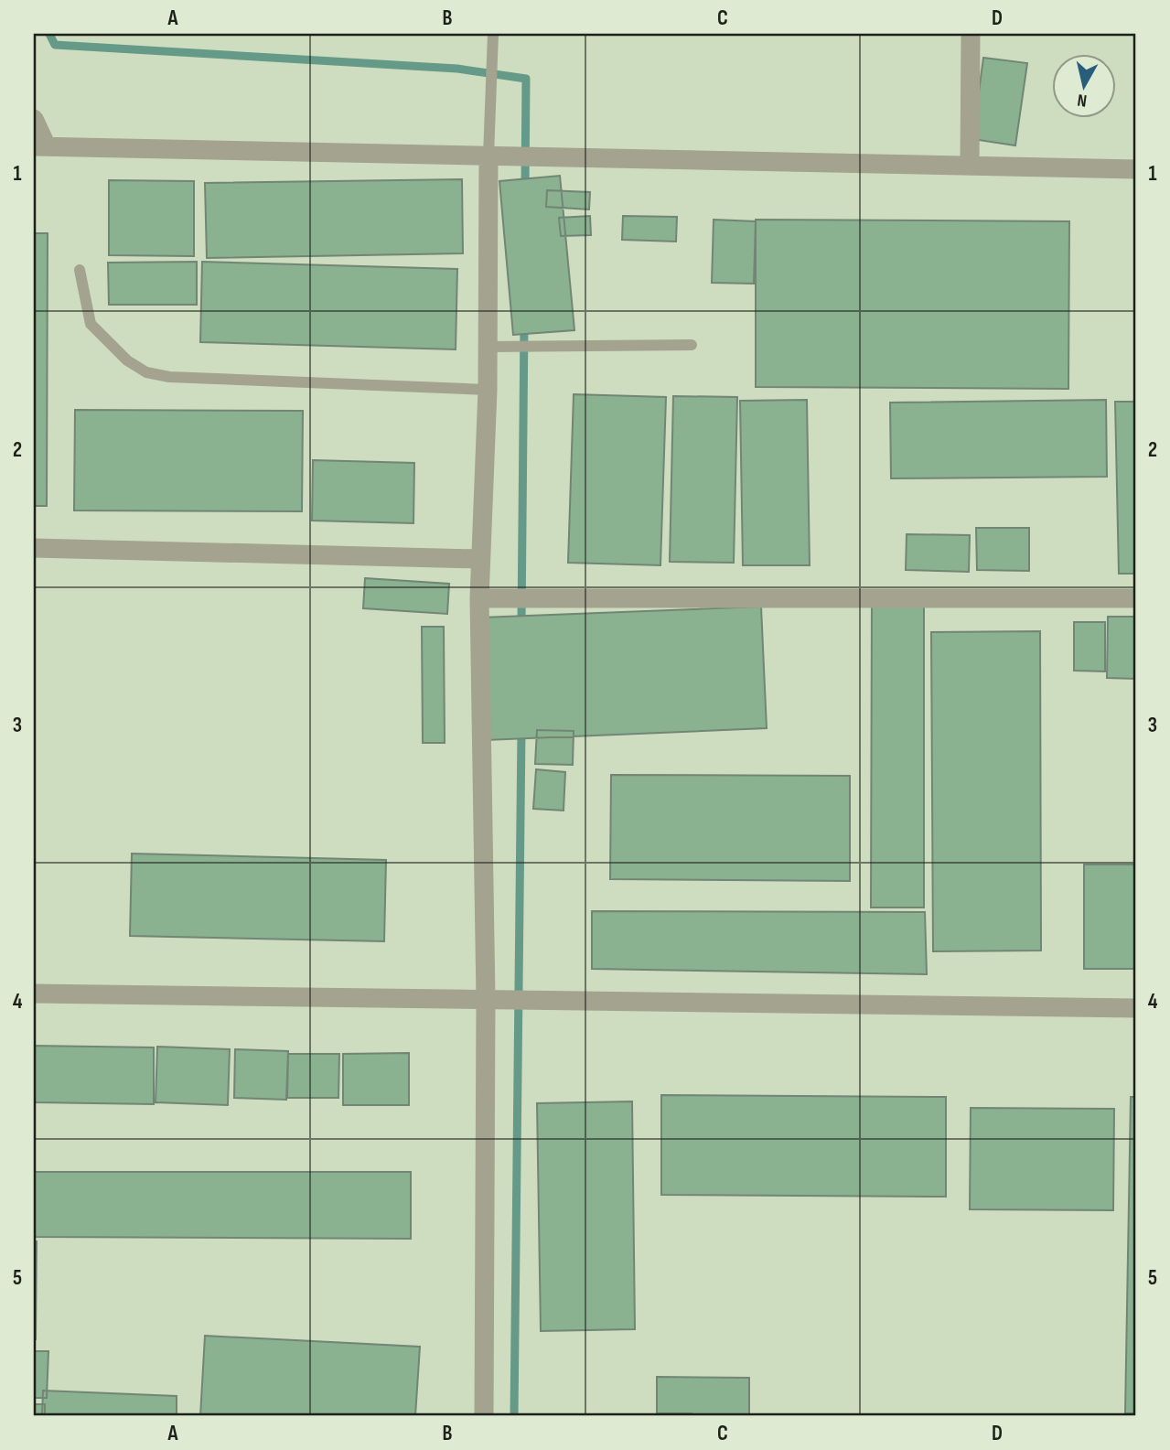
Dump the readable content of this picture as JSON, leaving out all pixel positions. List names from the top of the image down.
{
  "north": "bottom",
  "grid": {
    "columns": [
      "A",
      "B",
      "C",
      "D"
    ],
    "rows": [
      "1",
      "2",
      "3",
      "4",
      "5"
    ]
  }
}
